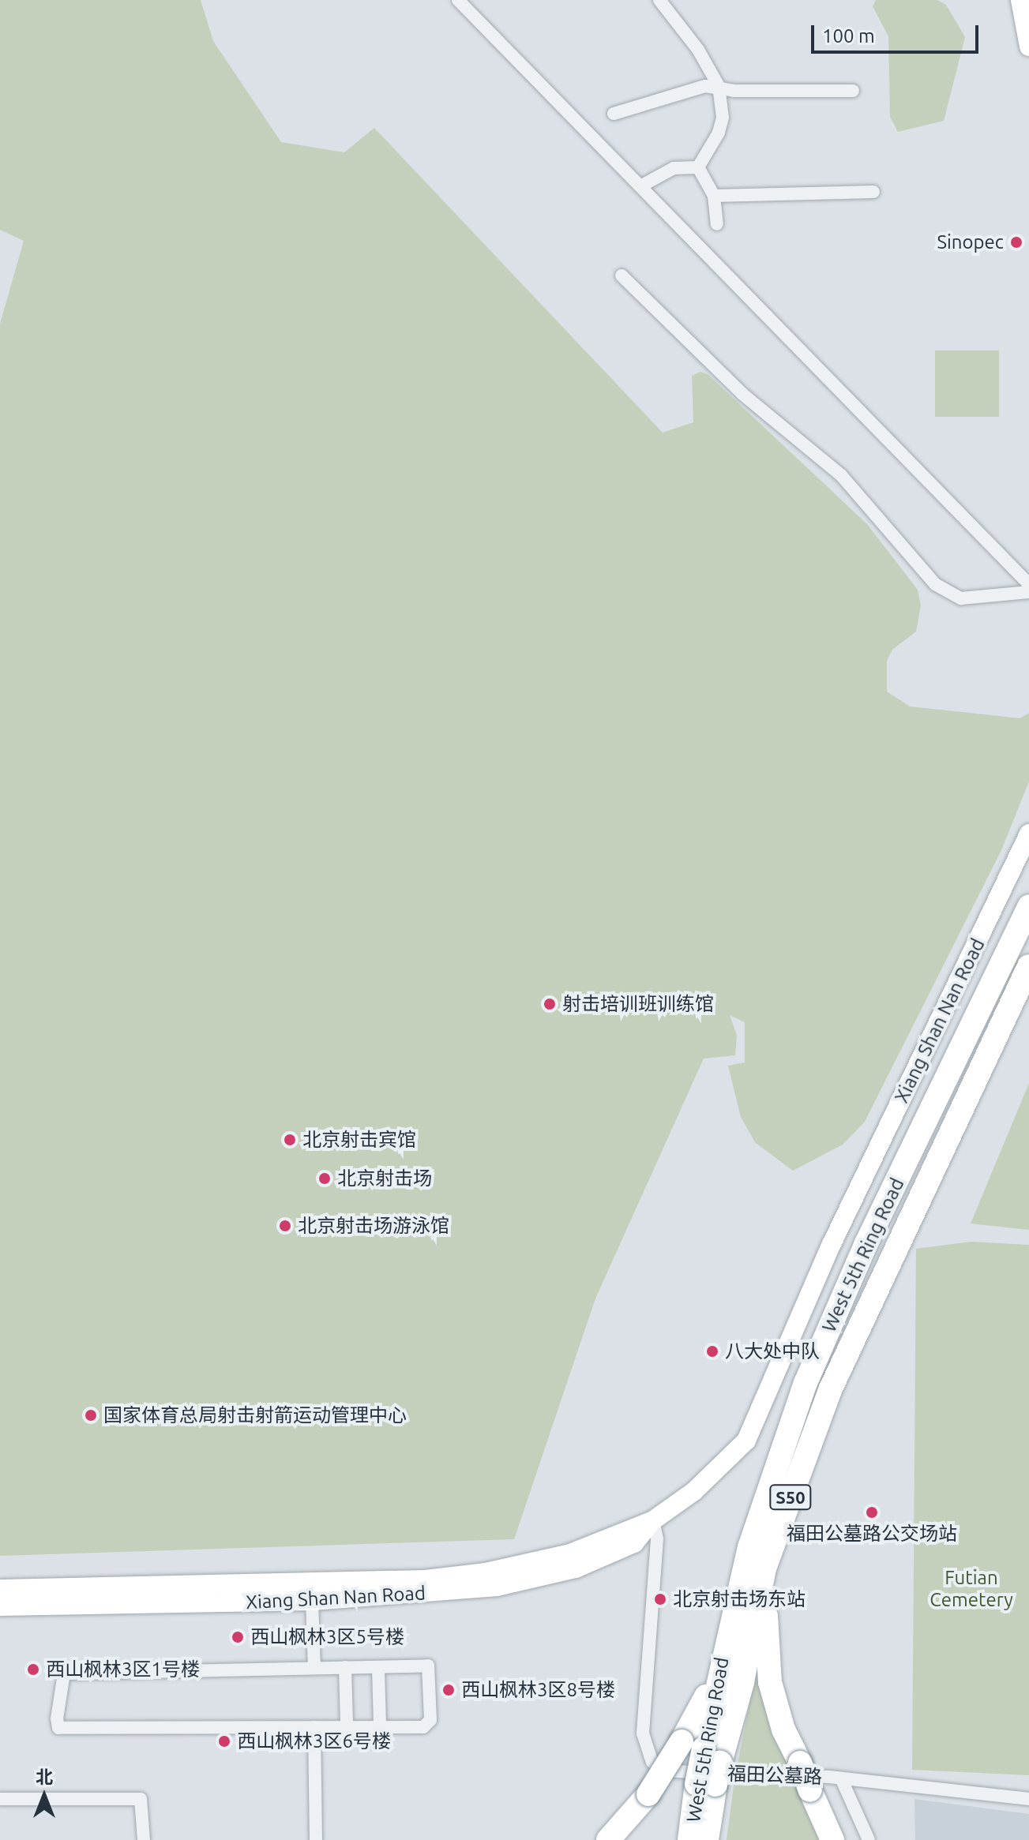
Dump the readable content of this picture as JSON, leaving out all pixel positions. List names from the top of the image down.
{
  "streets": {
    "highway": ["West 5th Ring Road", "S50"],
    "main road": ["Xiang Shan Nan Road"],
    "street": ["福田公墓路"]
  },
  "crossings": [
    ["Xiang Shan Nan Road", "福田公墓路"]
  ],
  "parks": ["Futian Cemetery"],
  "places": [
    "Sinopec",
    "射击培训班训练馆",
    "北京射击宾馆",
    "北京射击场",
    "北京射击场游泳馆",
    "八大处中队",
    "国家体育总局射击射箭运动管理中心",
    "福田公墓路公交场站",
    "北京射击场东站",
    "西山枫林3区5号楼",
    "西山枫林3区1号楼",
    "西山枫林3区8号楼",
    "西山枫林3区6号楼"
  ],
  "scale_bar": "100 m",
  "north": "top"
}
